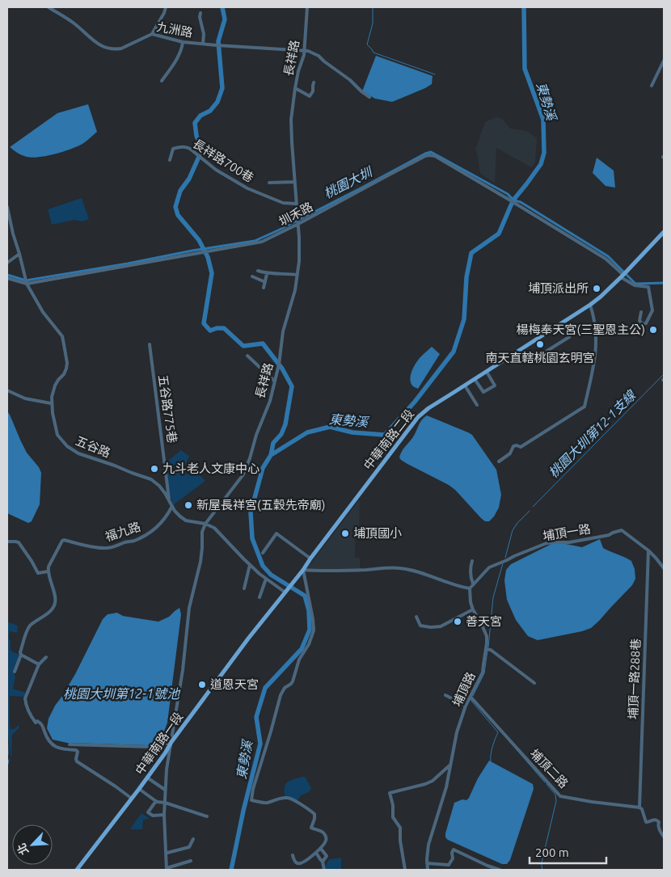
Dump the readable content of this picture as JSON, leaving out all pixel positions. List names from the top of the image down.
{
  "streets": {
    "main road": ["中華南路二段", "中華南路一段"],
    "street": [
      "九洲路",
      "長祥路",
      "長祥路700巷",
      "圳禾路",
      "五谷路775巷",
      "五谷路",
      "福九路",
      "埔頂一路",
      "埔頂一路288巷",
      "埔頂路",
      "埔頂二路"
    ]
  },
  "crossings": [
    ["九洲路", "長祥路"],
    ["長祥路", "長祥路700巷"],
    ["長祥路", "圳禾路"],
    ["長祥路", "五谷路"],
    ["長祥路", "中華南路一段"],
    ["圳禾路", "中華南路二段"],
    ["圳禾路", "五谷路"],
    ["五谷路775巷", "五谷路"],
    ["中華南路二段", "中華南路一段"],
    ["五谷路", "福九路"],
    ["埔頂一路", "埔頂一路288巷"],
    ["埔頂一路", "埔頂路"],
    ["埔頂一路288巷", "埔頂二路"],
    ["埔頂路", "埔頂二路"]
  ],
  "water": [
    "東勢溪",
    "桃園大圳",
    "桃園大圳第12-1支線",
    "桃園大圳第12-1號池"
  ],
  "places": [
    "埔頂派出所",
    "楊梅奉天宮(三聖恩主公)",
    "南天直轄桃園玄明宮",
    "九斗老人文康中心",
    "新屋長祥宮(五穀先帝廟)",
    "埔頂國小",
    "善天宮",
    "道恩天宮"
  ],
  "scale_bar": "200 m",
  "north": "bottom left"
}
